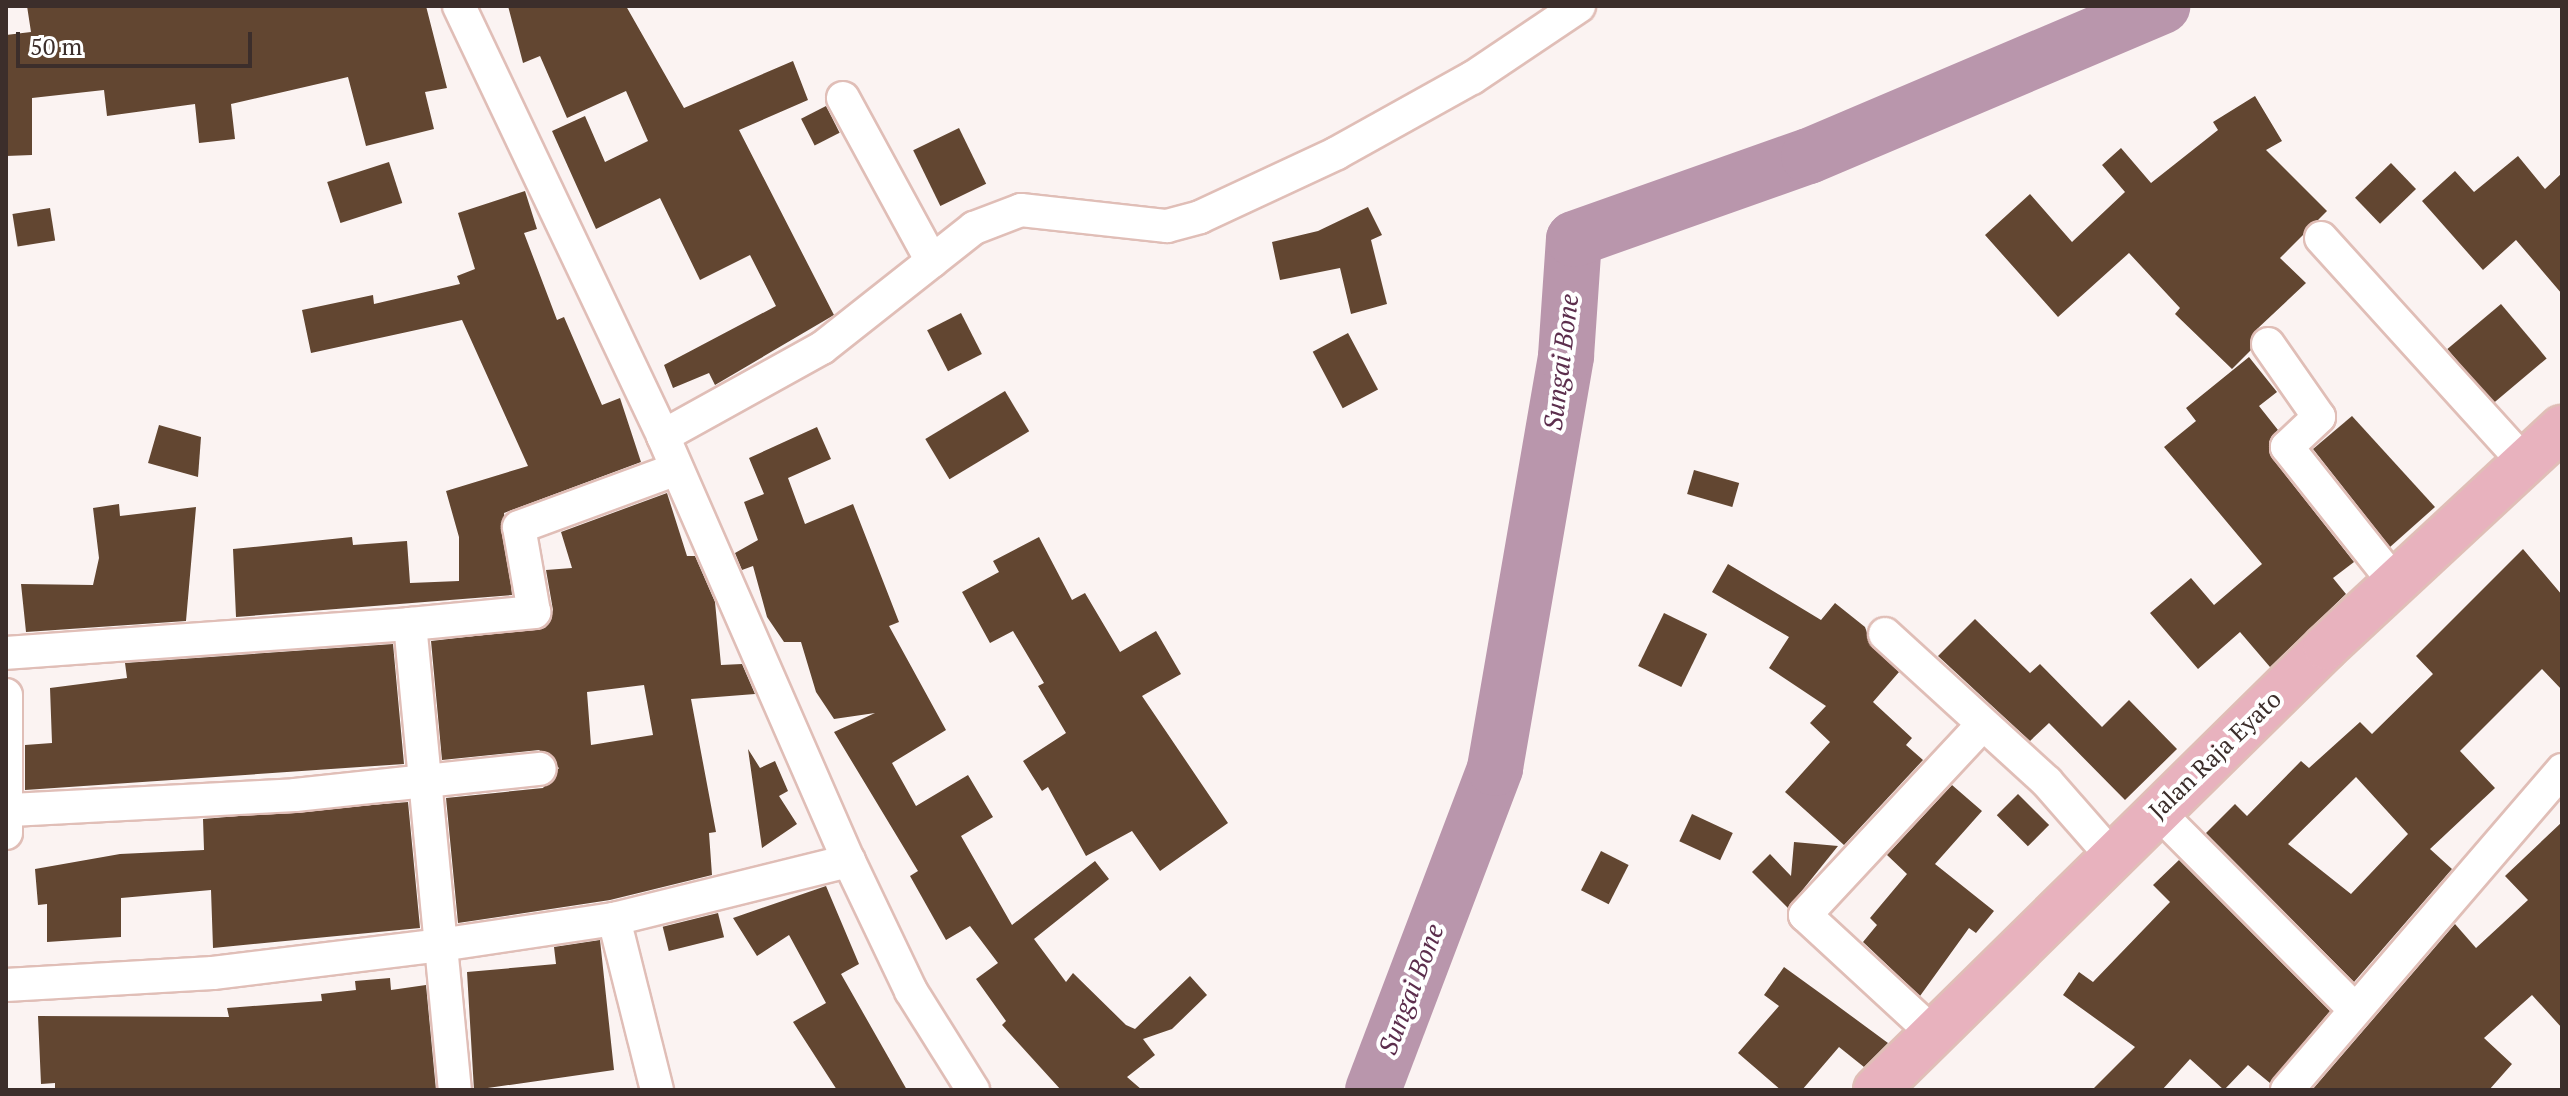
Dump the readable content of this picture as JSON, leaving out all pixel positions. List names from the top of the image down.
{
  "streets": {
    "main road": ["Jalan Raja Eyato"]
  },
  "water": ["Sungai Bone"],
  "scale_bar": "50 m"
}
